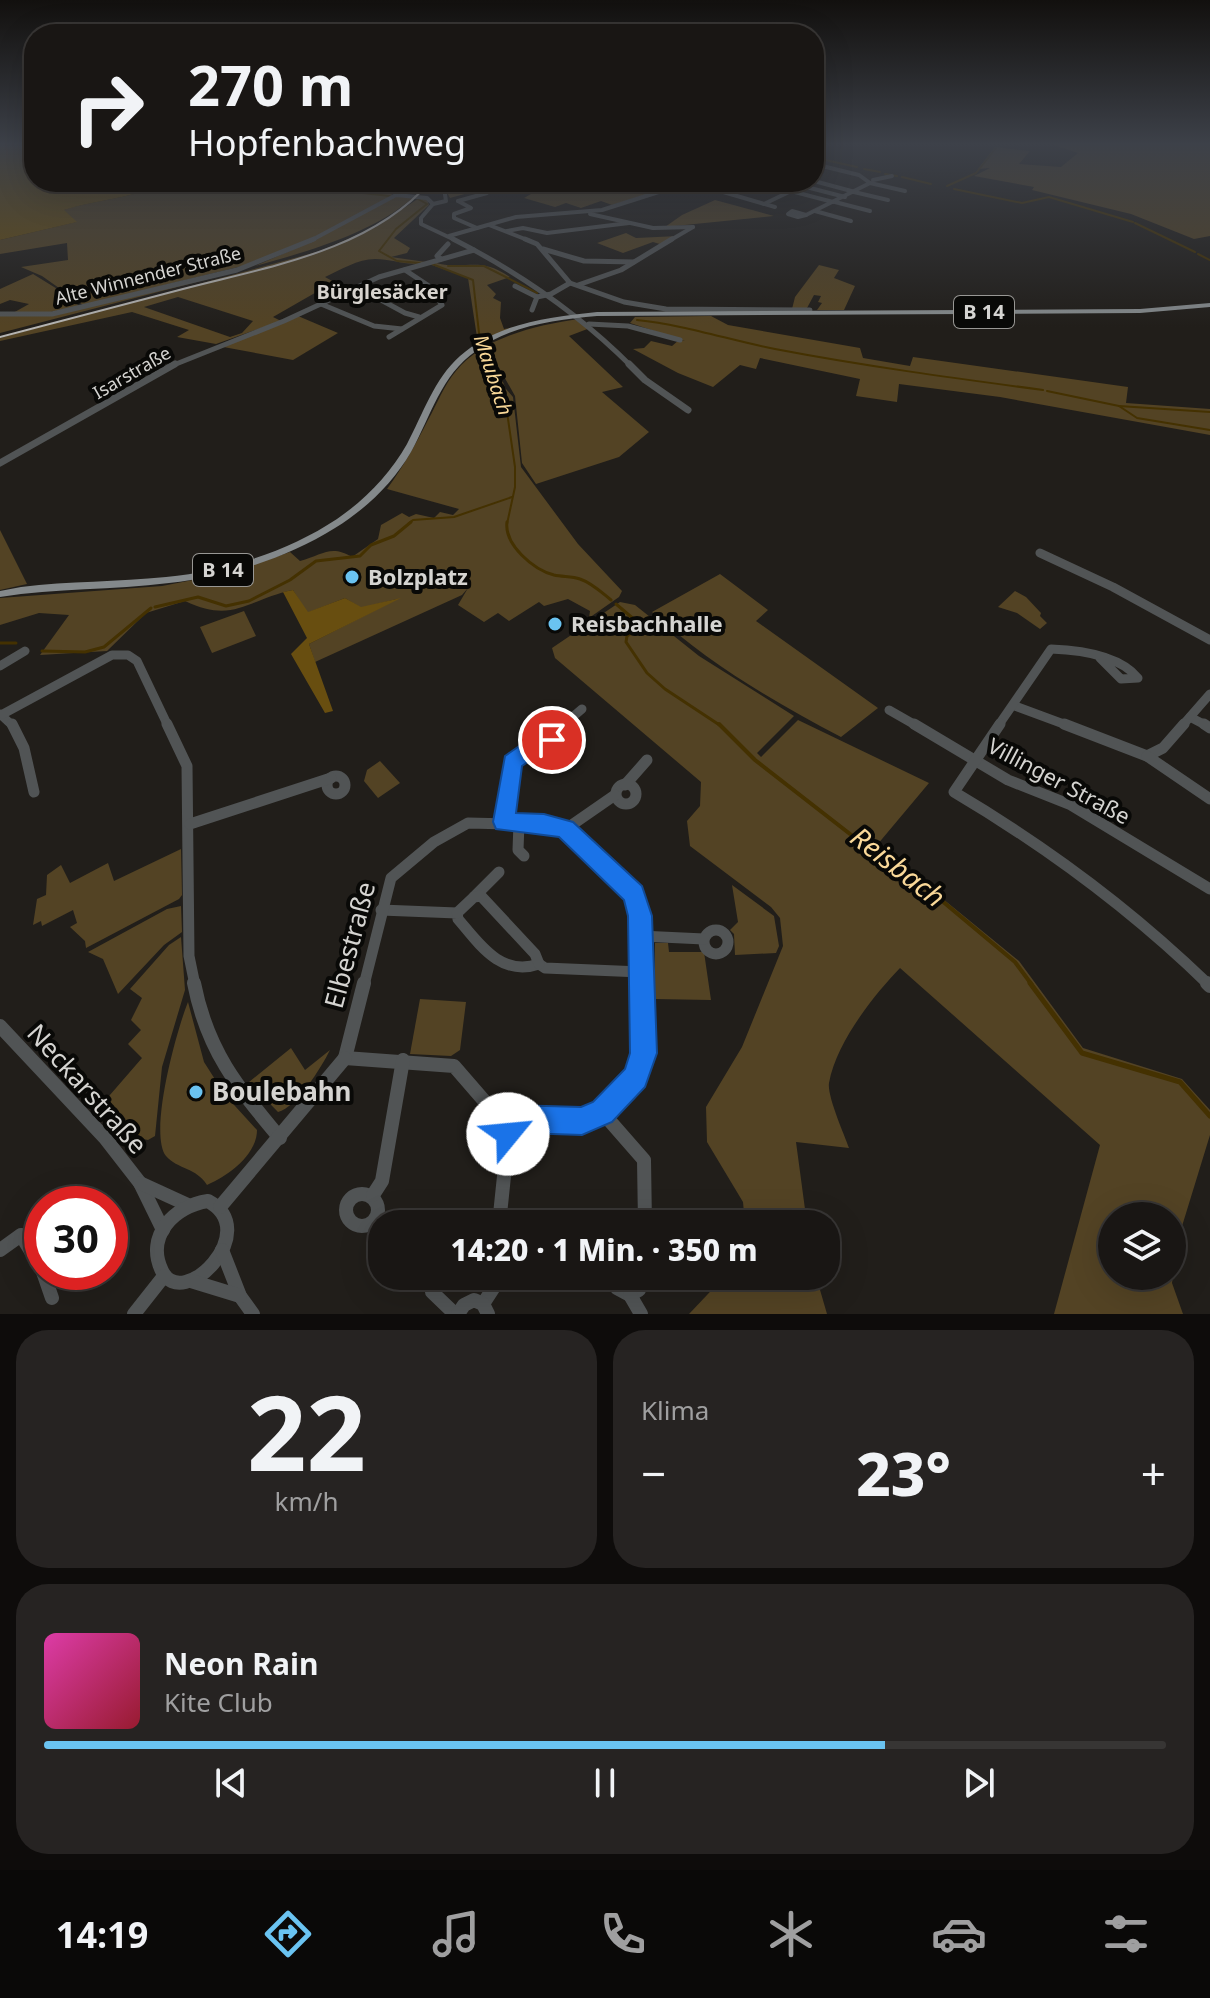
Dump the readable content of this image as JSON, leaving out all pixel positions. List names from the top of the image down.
{
  "streets": {
    "main road": ["B 14"],
    "street": [
      "Alte Winnender Straße",
      "Isarstraße",
      "Villinger Straße",
      "Elbestraße",
      "Neckarstraße"
    ]
  },
  "crossings": [
    ["Elbestraße", "Neckarstraße"]
  ],
  "districts": ["Bürglesäcker"],
  "water": ["Maubach", "Reisbach"],
  "places": ["Bolzplatz", "Reisbachhalle", "Boulebahn"],
  "page": {
    "turn": ["270 m", "Hopfenbachweg"],
    "limit": "30",
    "trip": "14:20 · 1 Min. · 350 m",
    "tile": [
      ["22", "km/h"],
      "Klima"
    ],
    "heat": ["−", "23°", "+"],
    "song": ["Neon Rain", "Kite Club"],
    "tabs": "14:19"
  }
}
